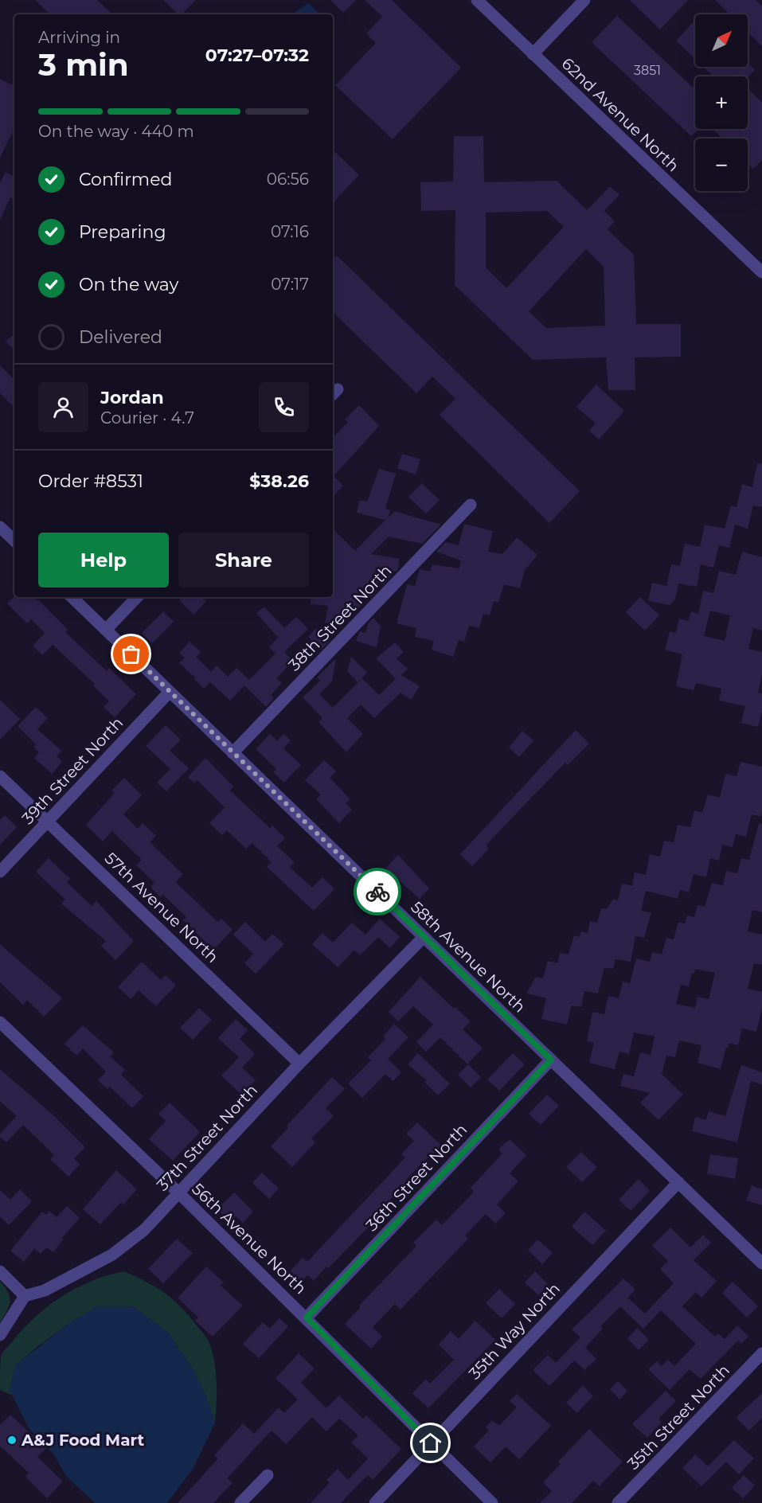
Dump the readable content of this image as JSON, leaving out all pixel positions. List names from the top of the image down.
{
  "streets": {
    "street": [
      "62nd Avenue North",
      "38th Street North",
      "39th Street North",
      "57th Avenue North",
      "58th Avenue North",
      "37th Street North",
      "36th Street North",
      "56th Avenue North",
      "35th Way North",
      "35th Street North"
    ]
  },
  "crossings": [
    ["38th Street North", "58th Avenue North"],
    ["39th Street North", "57th Avenue North"],
    ["39th Street North", "58th Avenue North"],
    ["57th Avenue North", "37th Street North"],
    ["58th Avenue North", "37th Street North"],
    ["58th Avenue North", "36th Street North"],
    ["58th Avenue North", "35th Way North"],
    ["37th Street North", "56th Avenue North"],
    ["36th Street North", "56th Avenue North"],
    ["56th Avenue North", "35th Way North"]
  ],
  "places": ["A&J Food Mart"],
  "house_numbers": ["3851"],
  "north": "top right",
  "page": {
    "map_buttons": ["+", "−"],
    "heading": ["3 min", "Arriving in", "07:27–07:32"],
    "panel": [
      "Jordan",
      "Courier · 4.7",
      "Order #8531",
      "$38.26"
    ],
    "bar": "On the way · 440 m",
    "list": [
      ["Confirmed", "06:56"],
      ["Preparing", "07:16"],
      ["On the way", "07:17"],
      "Delivered"
    ],
    "buttons": ["Help", "Share"]
  }
}
